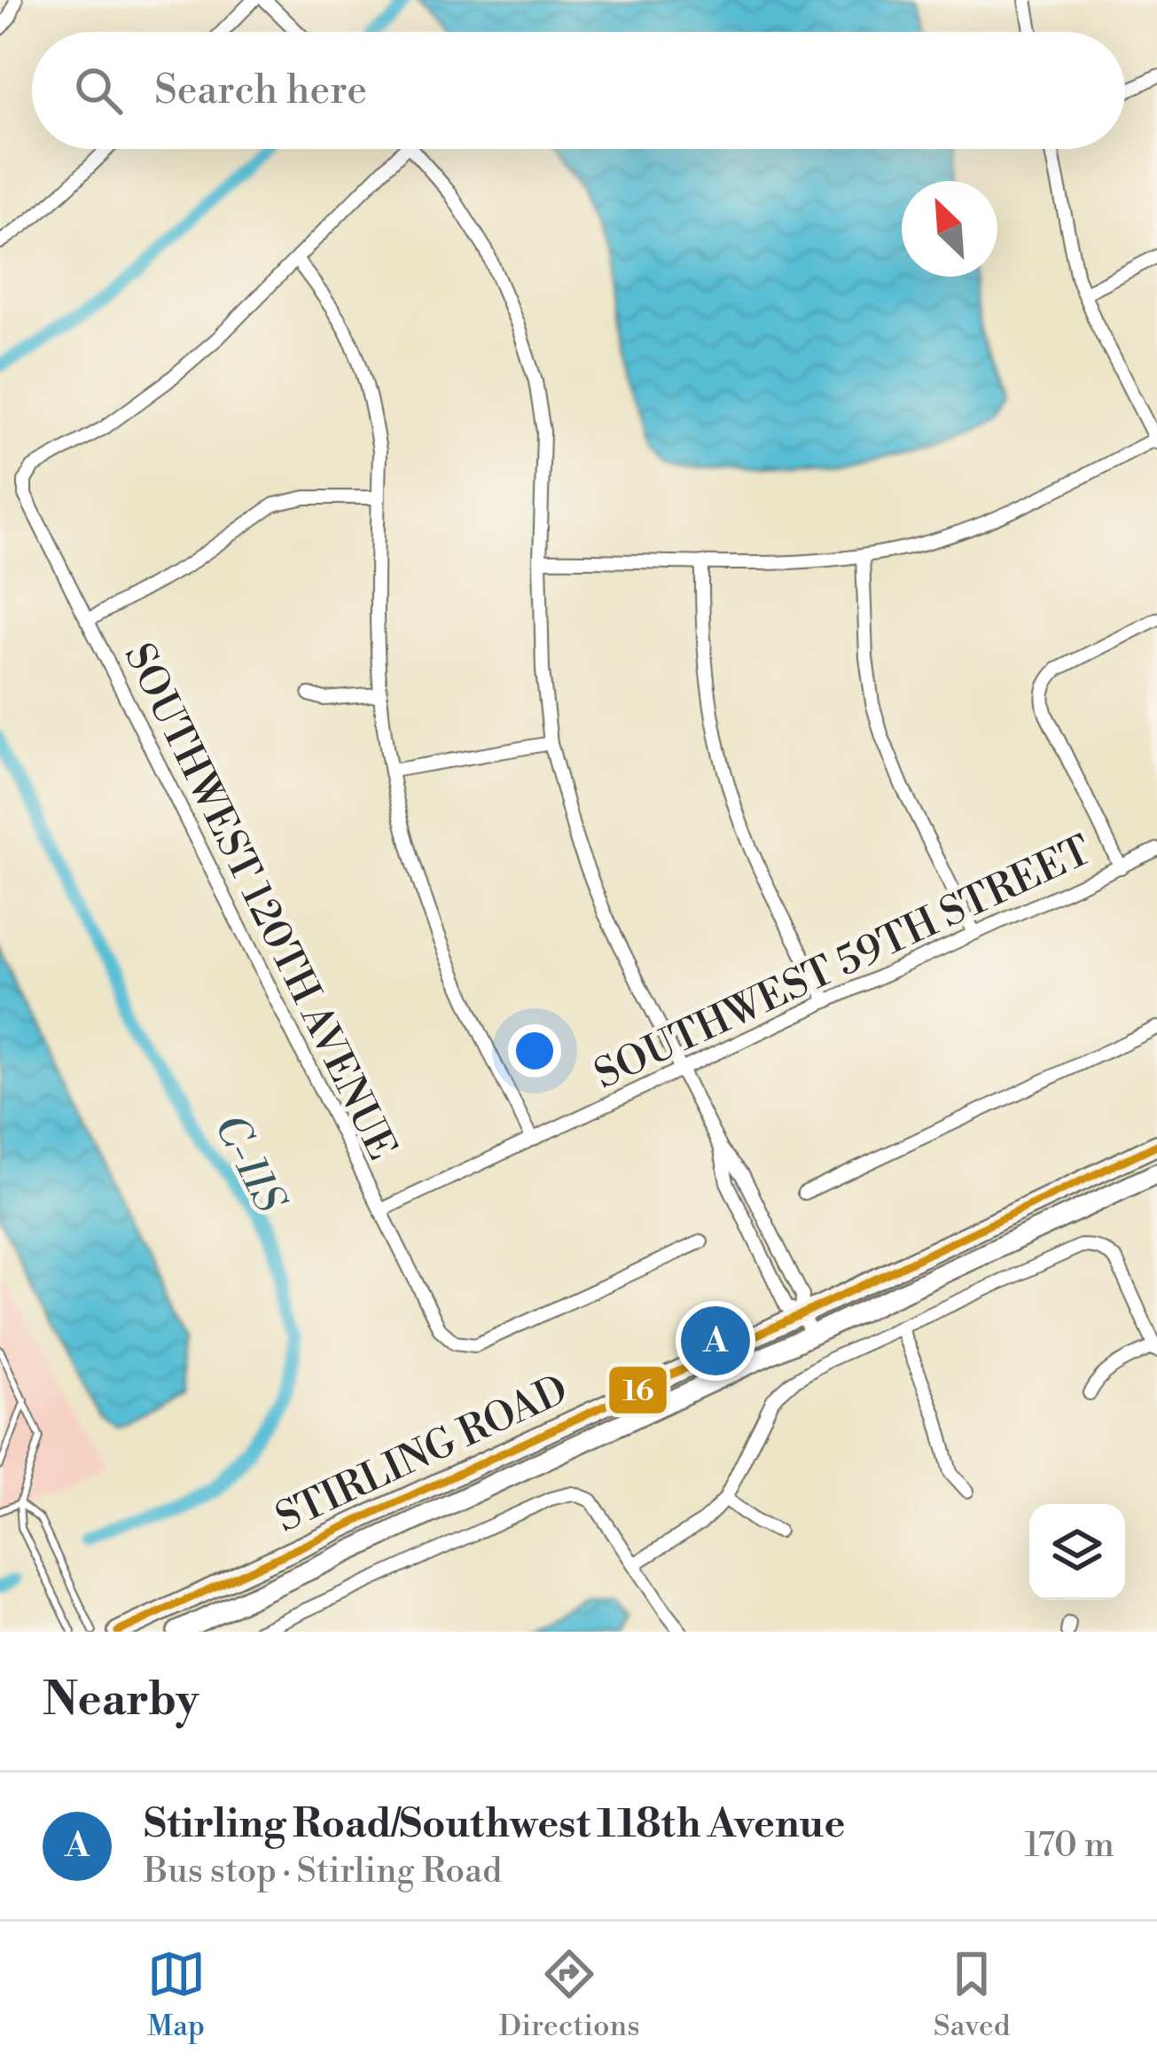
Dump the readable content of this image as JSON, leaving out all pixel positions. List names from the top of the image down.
{
  "streets": {
    "main road": ["STIRLING ROAD"],
    "street": ["SOUTHWEST 120TH AVENUE", "SOUTHWEST 59TH STREET"]
  },
  "crossings": [
    ["SOUTHWEST 120TH AVENUE", "SOUTHWEST 59TH STREET"]
  ],
  "water": ["C-11S"],
  "lines": ["transit line 16"],
  "north": "top left",
  "page": {
    "search": "Search here",
    "pins": "A",
    "heading": "Nearby",
    "list": [
      {
        "mark": "A",
        "name": "Stirling Road/Southwest 118th Avenue",
        "note": "Bus stop · Stirling Road",
        "value": "170 m"
      }
    ],
    "nav": ["Map", "Directions", "Saved"]
  }
}
